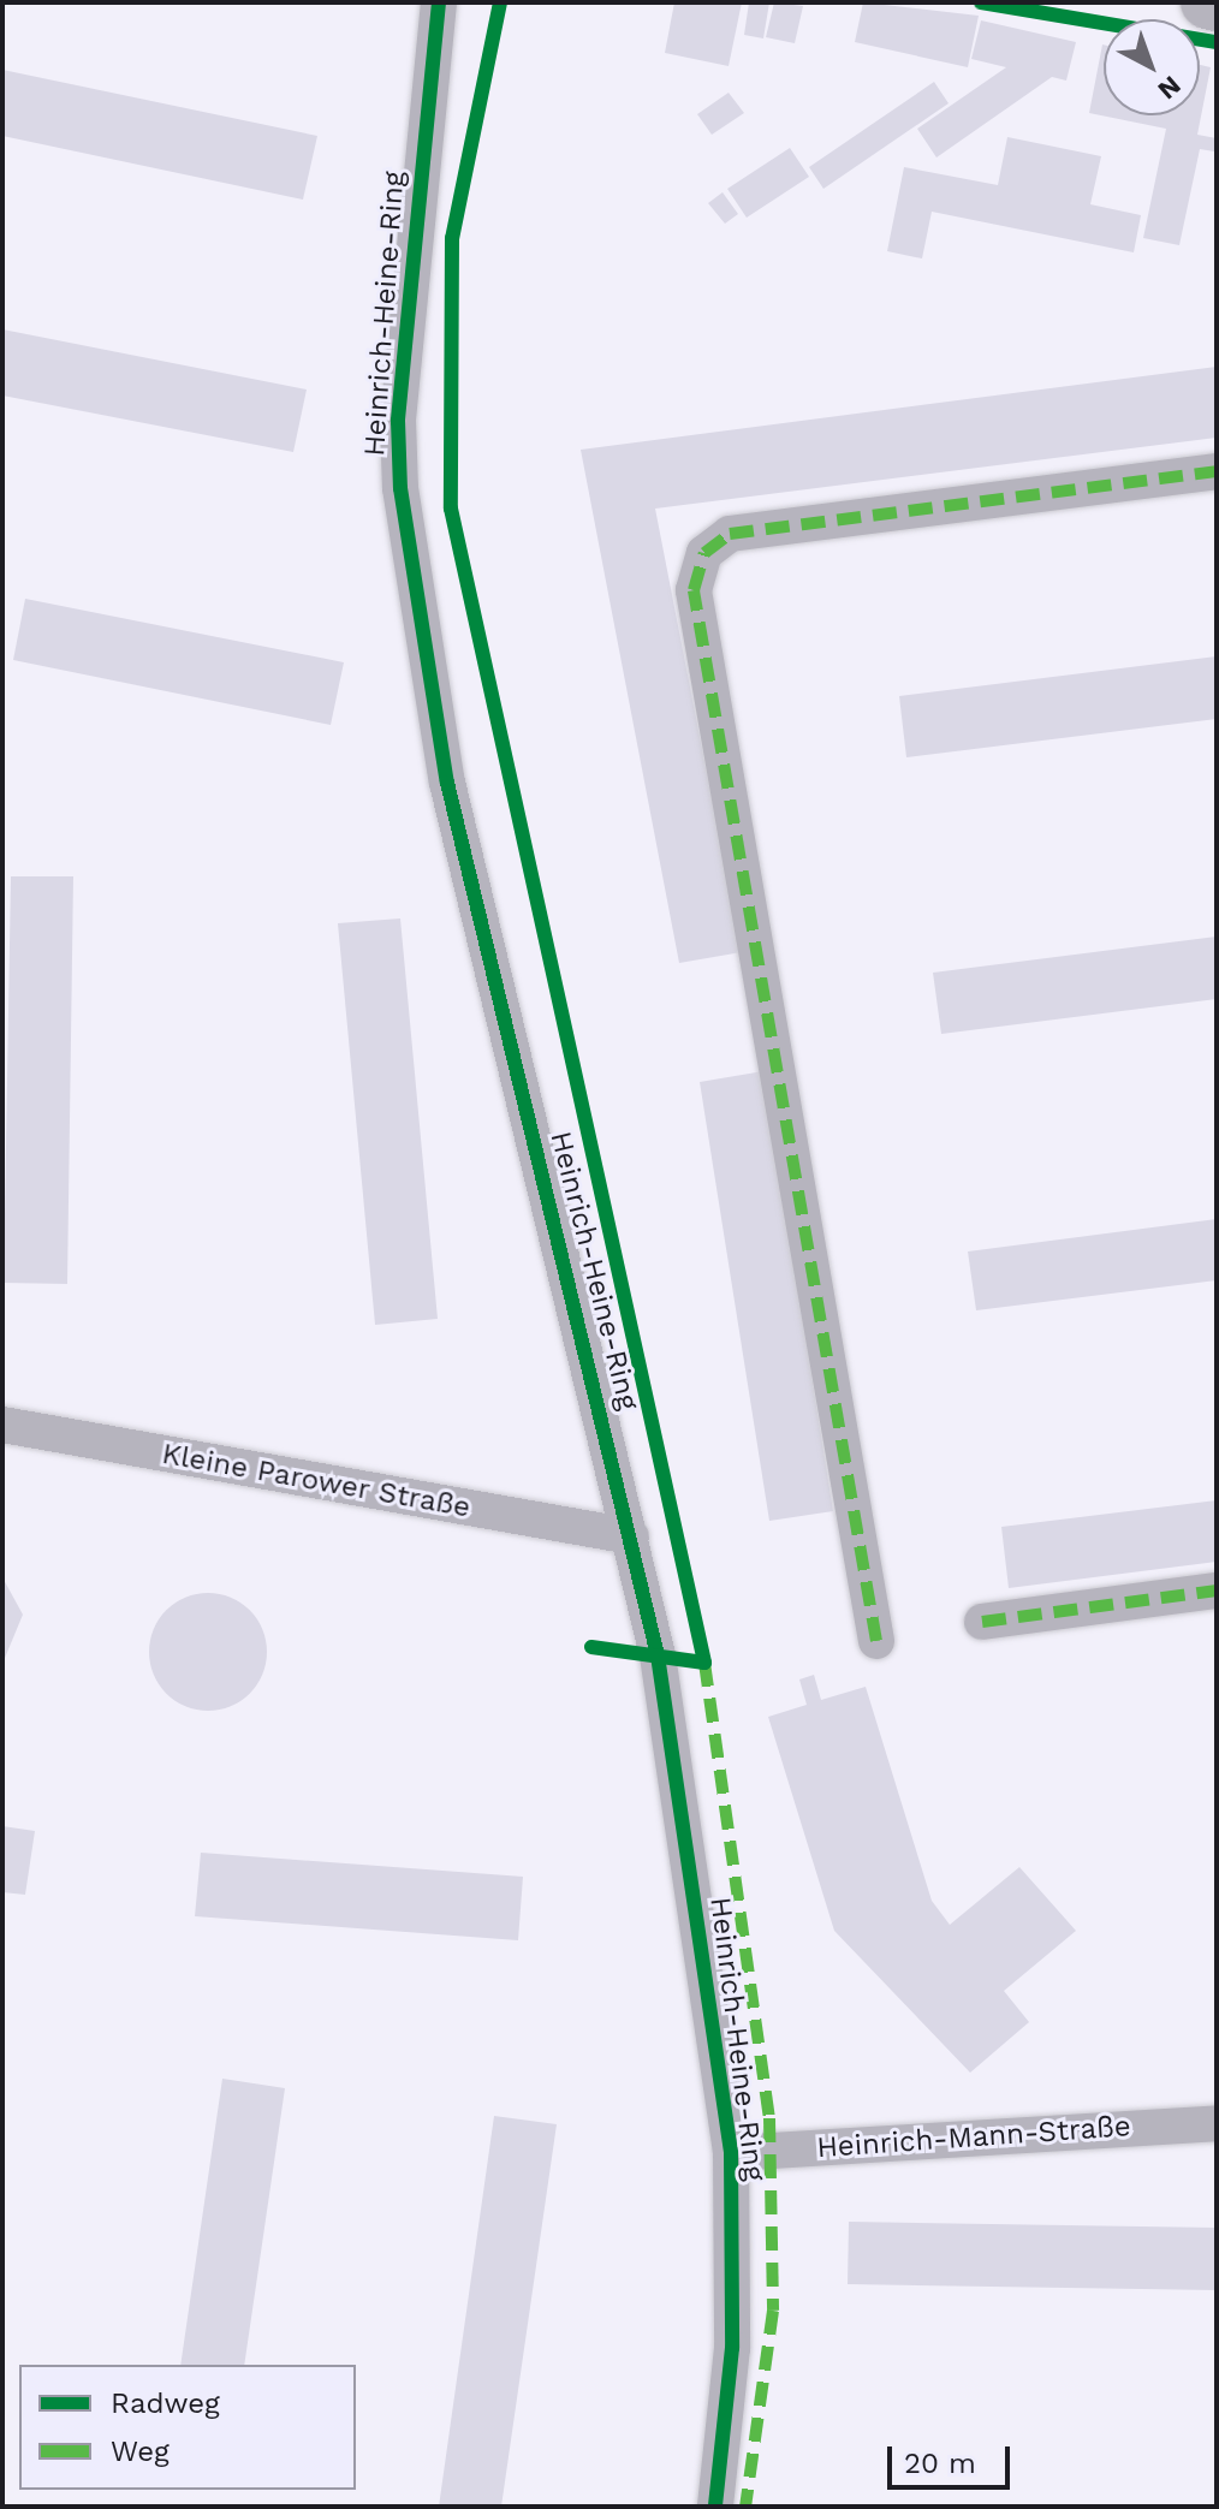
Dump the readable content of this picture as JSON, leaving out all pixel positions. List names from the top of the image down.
{
  "streets": {
    "street": ["Heinrich-Heine-Ring", "Kleine Parower Straße", "Heinrich-Mann-Straße"]
  },
  "crossings": [
    ["Heinrich-Heine-Ring", "Kleine Parower Straße"],
    ["Heinrich-Heine-Ring", "Heinrich-Mann-Straße"]
  ],
  "legend": ["Radweg", "Weg"],
  "scale_bar": "20 m",
  "north": "bottom right"
}
